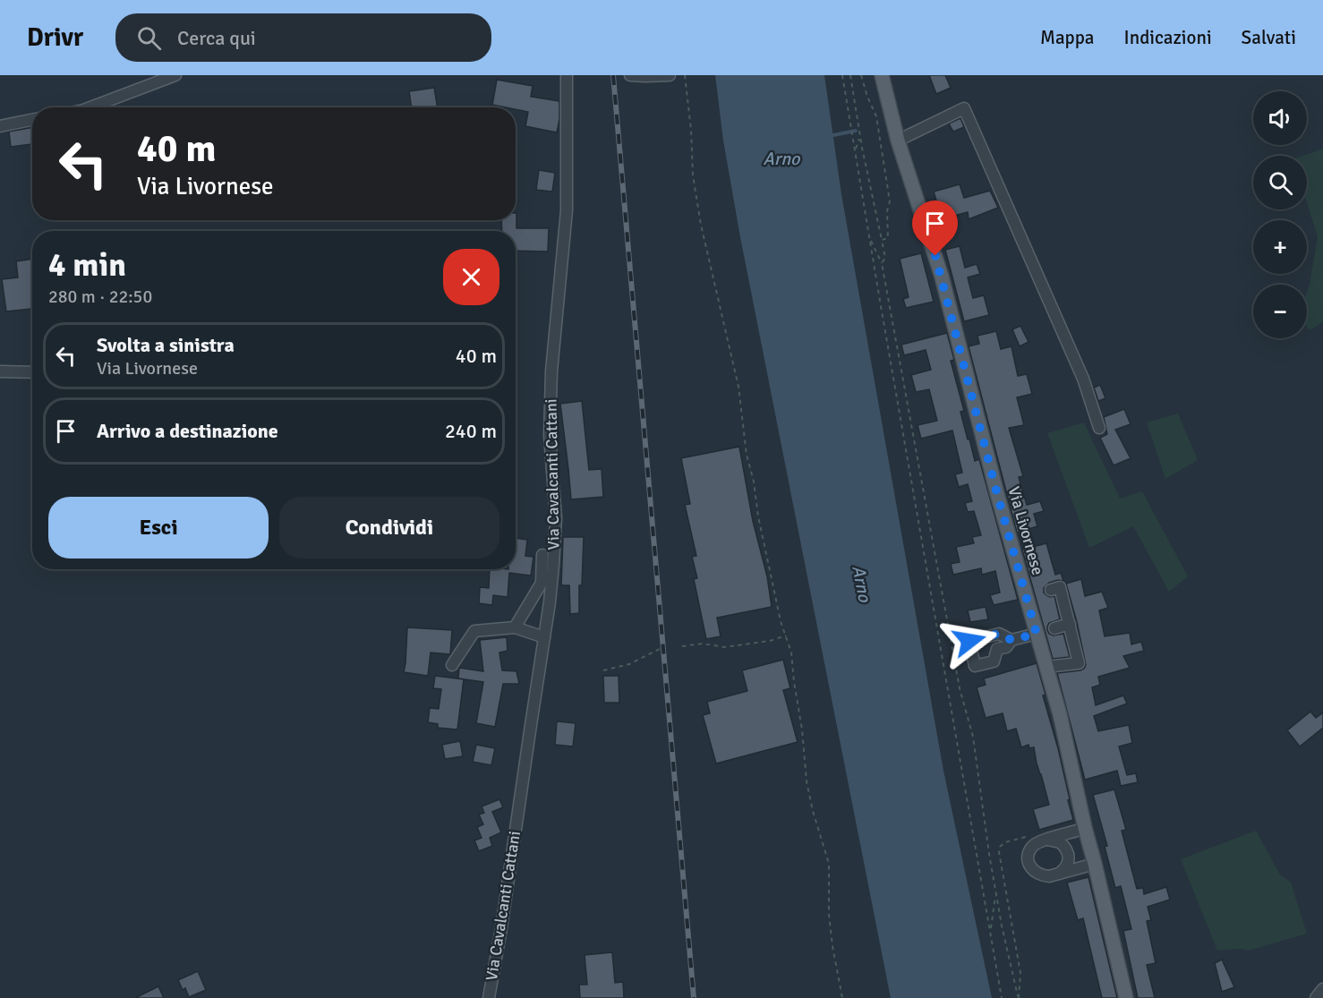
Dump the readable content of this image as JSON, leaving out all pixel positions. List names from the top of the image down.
{
  "streets": {
    "main road": ["Via Livornese"],
    "street": ["Via Cavalcanti Cattani"]
  },
  "water": ["Arno"],
  "page": {
    "header": "Drivr",
    "search": "Cerca qui",
    "nav": ["Mappa", "Indicazioni", "Salvati"],
    "map_buttons": ["+", "−"],
    "turn": ["40 m", "Via Livornese"],
    "heading": ["4 min", "280 m · 22:50"],
    "list": [
      {
        "name": "Svolta a sinistra",
        "note": "Via Livornese",
        "value": "40 m"
      },
      {
        "name": "Arrivo a destinazione",
        "value": "240 m"
      }
    ],
    "buttons": ["Esci", "Condividi"]
  }
}
